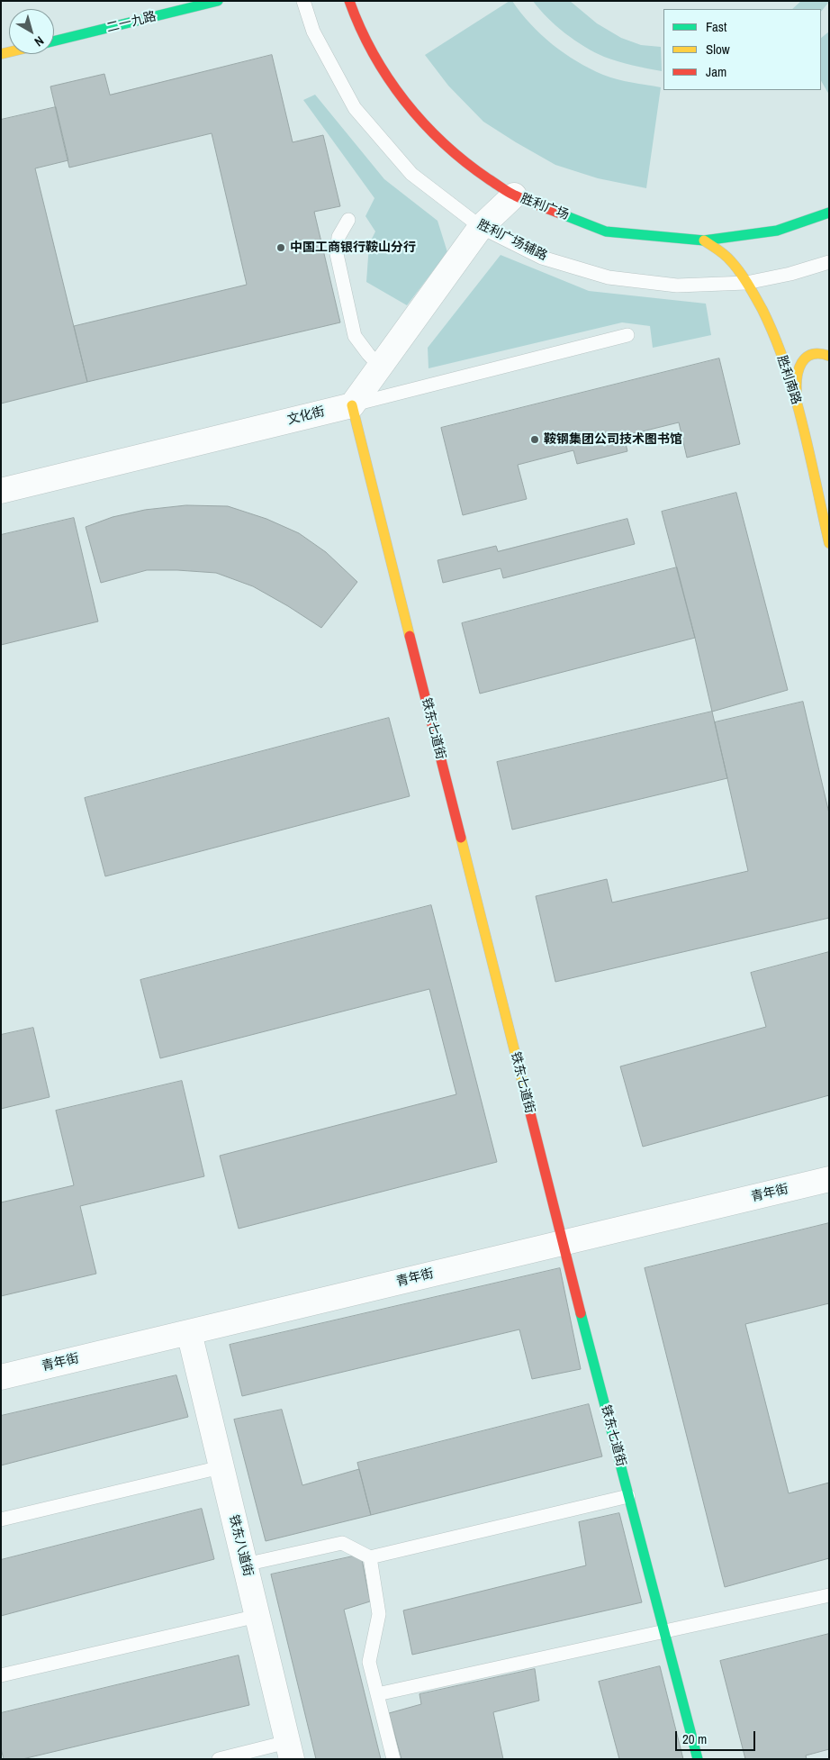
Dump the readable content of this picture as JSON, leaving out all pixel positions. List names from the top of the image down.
{
  "streets": {
    "street": [
      "二一九路",
      "胜利广场",
      "胜利南路",
      "文化街",
      "铁东七道街",
      "青年街",
      "铁东八道街"
    ],
    "lane": ["胜利广场辅路"]
  },
  "crossings": [
    ["胜利广场", "胜利南路"],
    ["胜利广场辅路", "胜利南路"],
    ["文化街", "铁东七道街"],
    ["铁东七道街", "青年街"],
    ["青年街", "铁东八道街"]
  ],
  "places": ["中国工商银行鞍山分行", "鞍钢集团公司技术图书馆"],
  "legend": ["Fast", "Slow", "Jam"],
  "scale_bar": "20 m",
  "north": "bottom right"
}
